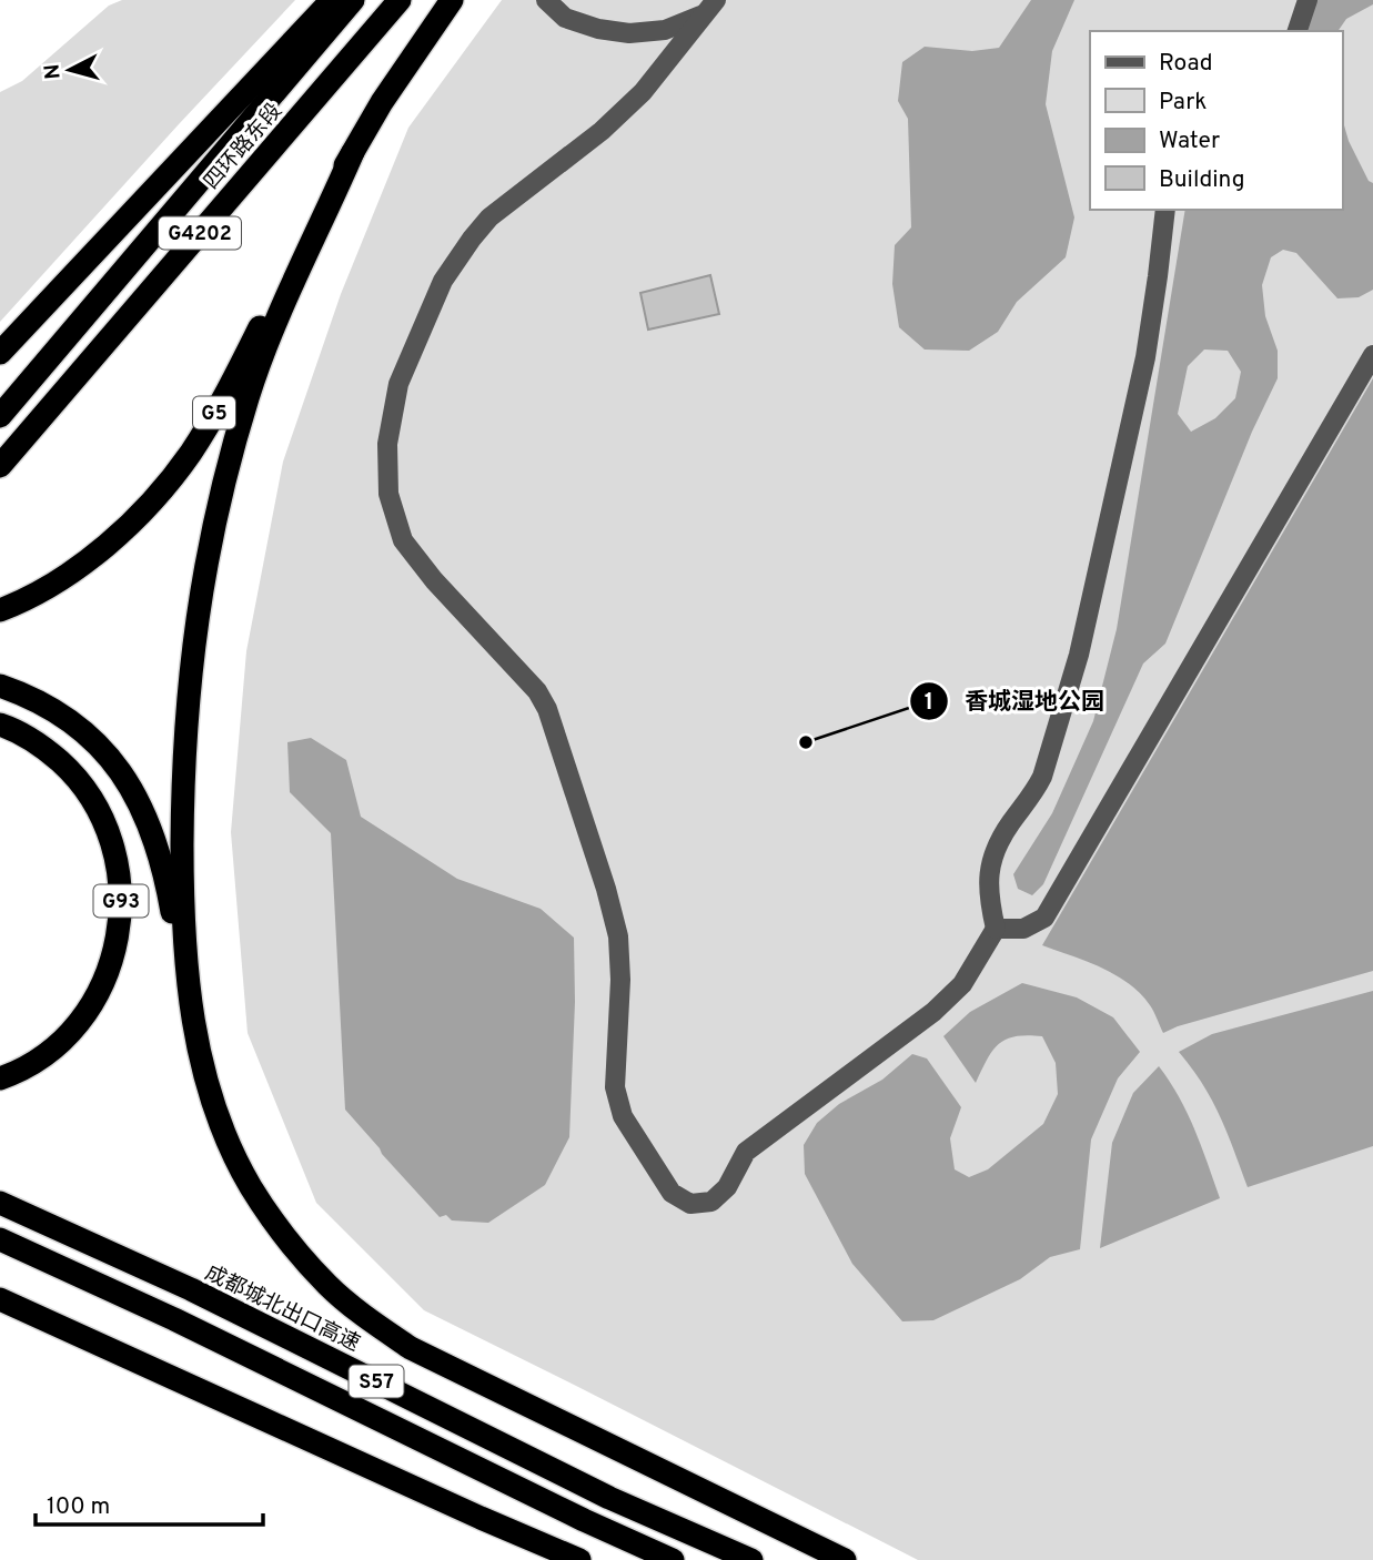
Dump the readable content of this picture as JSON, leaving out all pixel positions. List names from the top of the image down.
{
  "streets": {
    "highway": [
      "四环路东段",
      "G4202",
      "G5",
      "G93",
      "成都城北出口高速",
      "S57"
    ]
  },
  "places": ["香城湿地公园"],
  "legend": [
    "Road",
    "Park",
    "Water",
    "Building"
  ],
  "scale_bar": "100 m",
  "north": "left"
}
